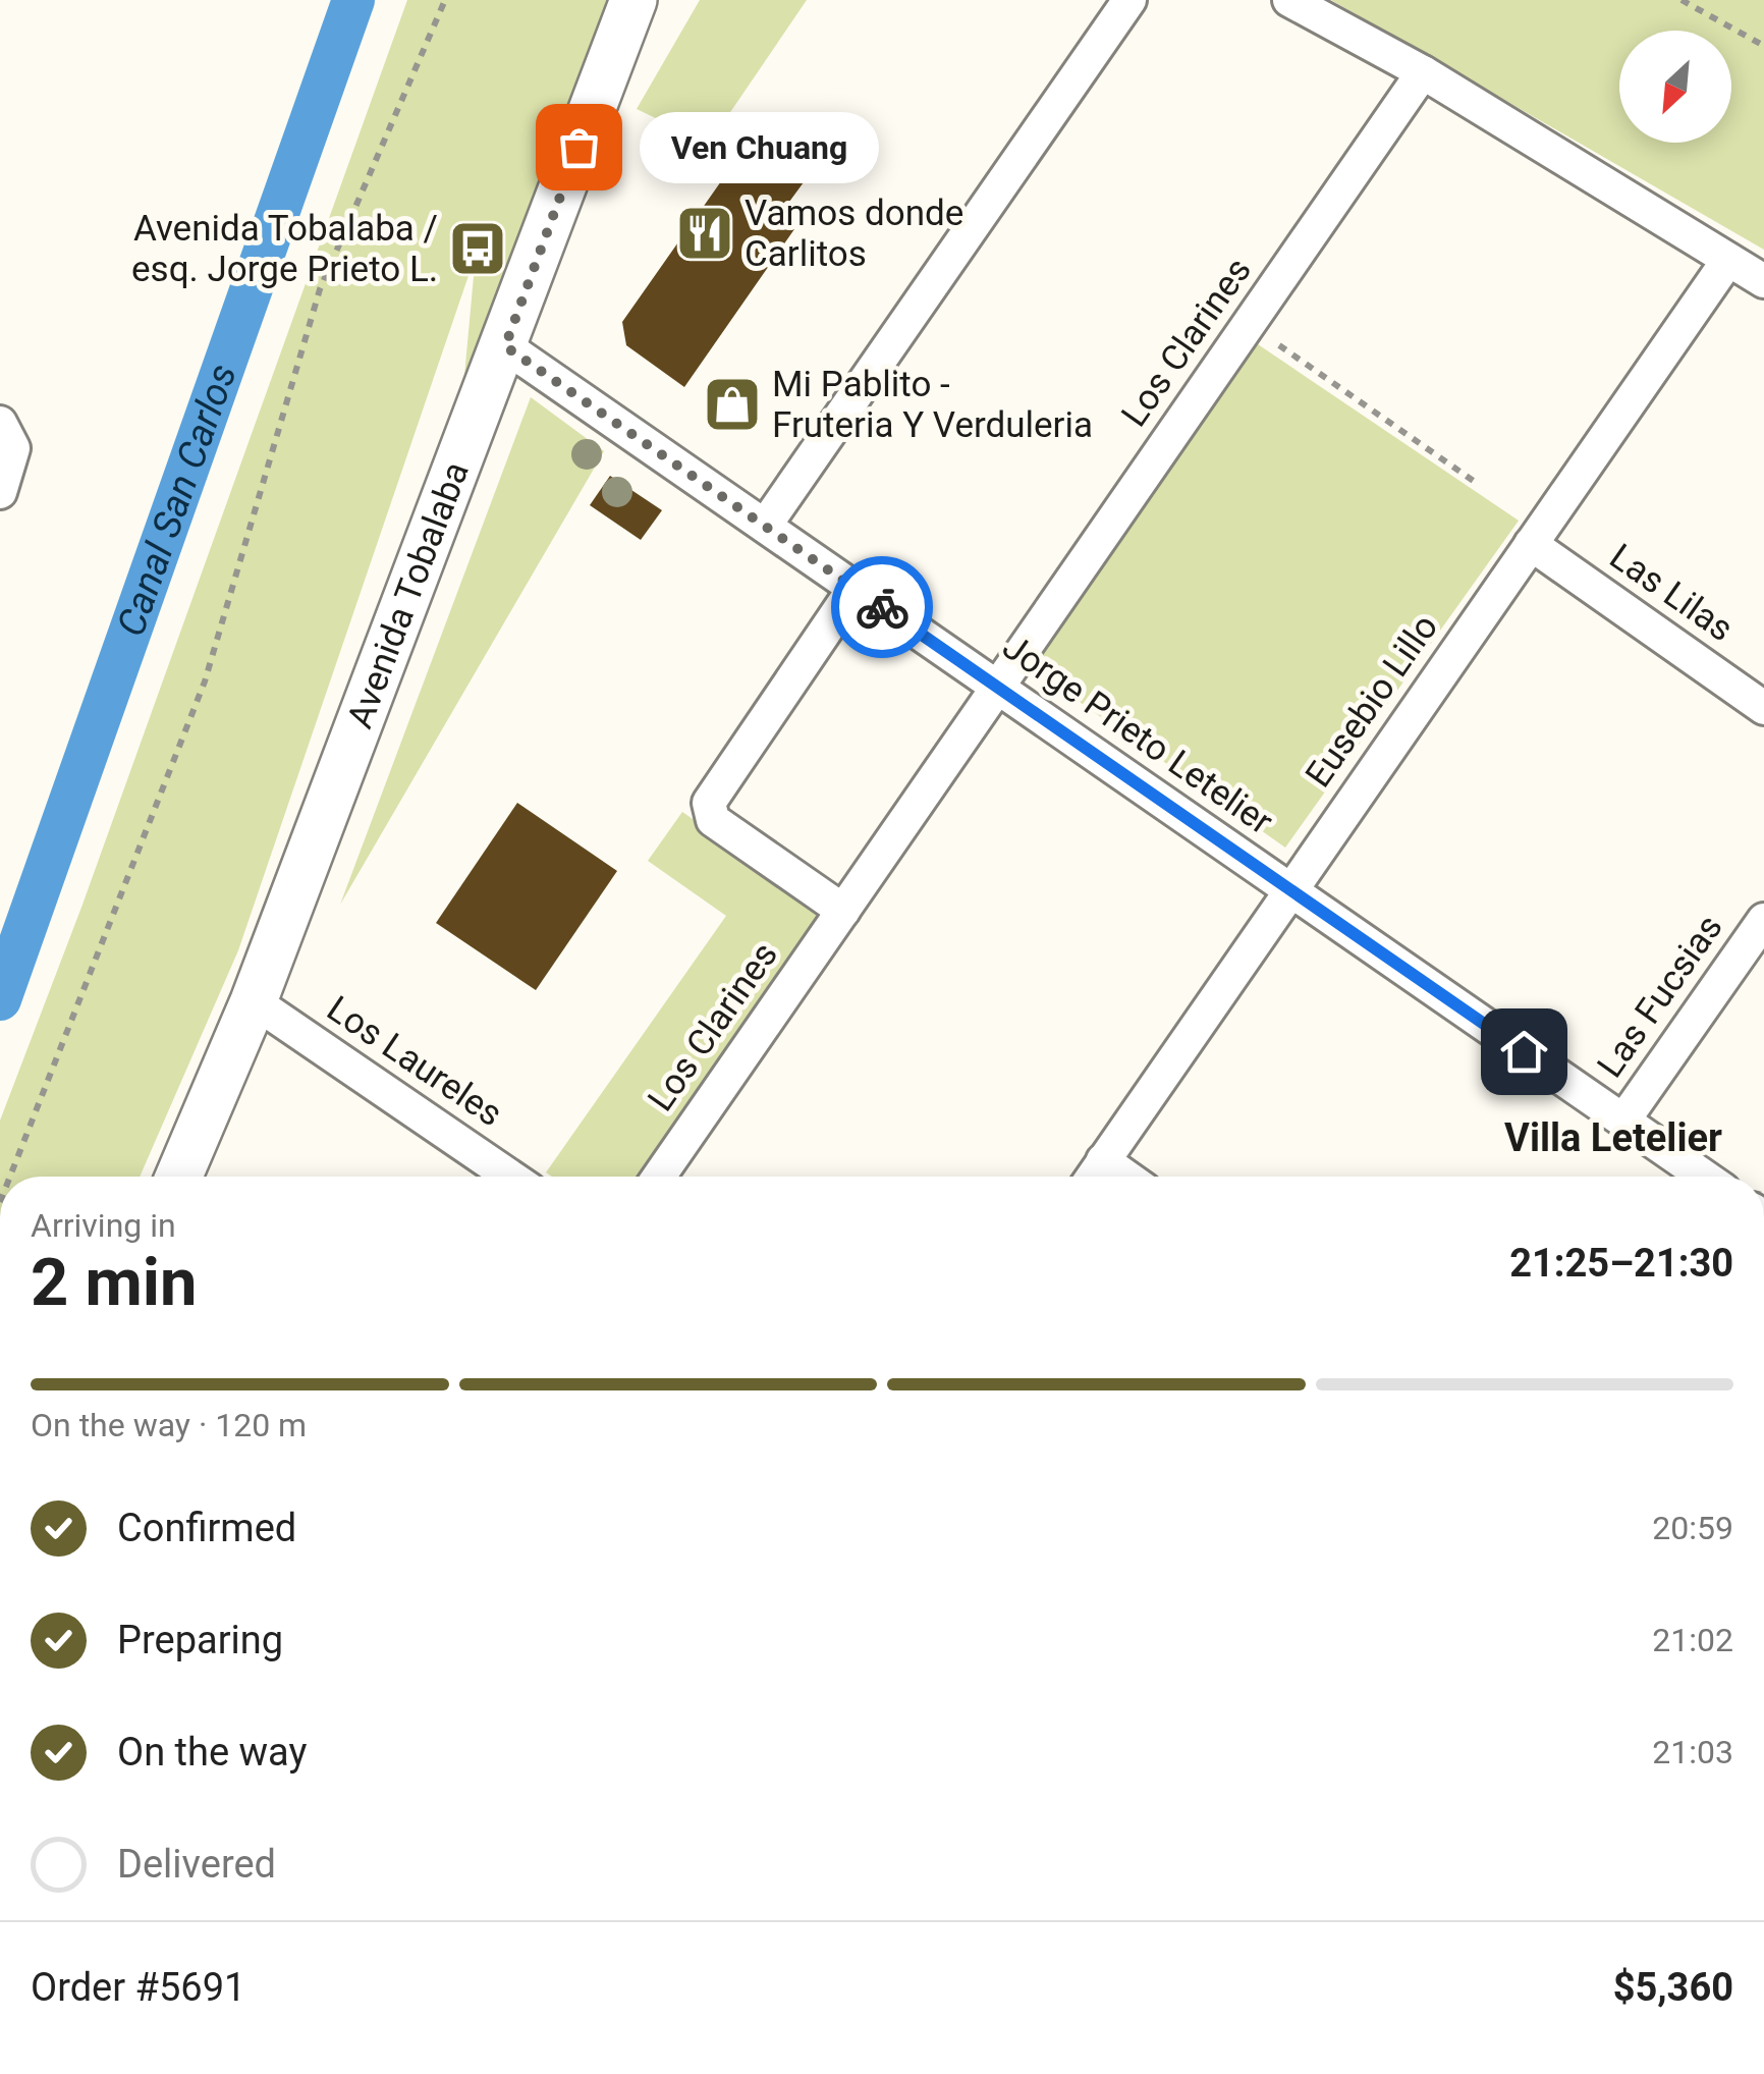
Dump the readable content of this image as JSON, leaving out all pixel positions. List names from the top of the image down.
{
  "streets": {
    "main road": ["Avenida Tobalaba"],
    "street": [
      "Los Clarines",
      "Las Lilas",
      "Eusebio Lillo",
      "Jorge Prieto Letelier",
      "Las Fucsias",
      "Los Laureles"
    ]
  },
  "crossings": [
    ["Los Clarines", "Jorge Prieto Letelier"],
    ["Las Lilas", "Eusebio Lillo"],
    ["Avenida Tobalaba", "Jorge Prieto Letelier"],
    ["Avenida Tobalaba", "Los Laureles"],
    ["Eusebio Lillo", "Jorge Prieto Letelier"],
    ["Jorge Prieto Letelier", "Las Fucsias"]
  ],
  "districts": ["Villa Letelier"],
  "water": ["Canal San Carlos"],
  "places": {
    "other": ["Ven Chuang"],
    "restaurant": ["Vamos donde Carlitos"],
    "bus stop": ["Avenida Tobalaba / esq. Jorge Prieto L."],
    "shop": ["Mi Pablito - Fruteria Y Verduleria"]
  },
  "north": "bottom left",
  "page": {
    "bubble": "Ven Chuang",
    "heading": ["2 min", "Arriving in", "21:25–21:30"],
    "panel": ["Order #5691", "$5,360"],
    "bar": "On the way · 120 m",
    "list": [
      ["Confirmed", "20:59"],
      ["Preparing", "21:02"],
      ["On the way", "21:03"],
      "Delivered"
    ]
  }
}
